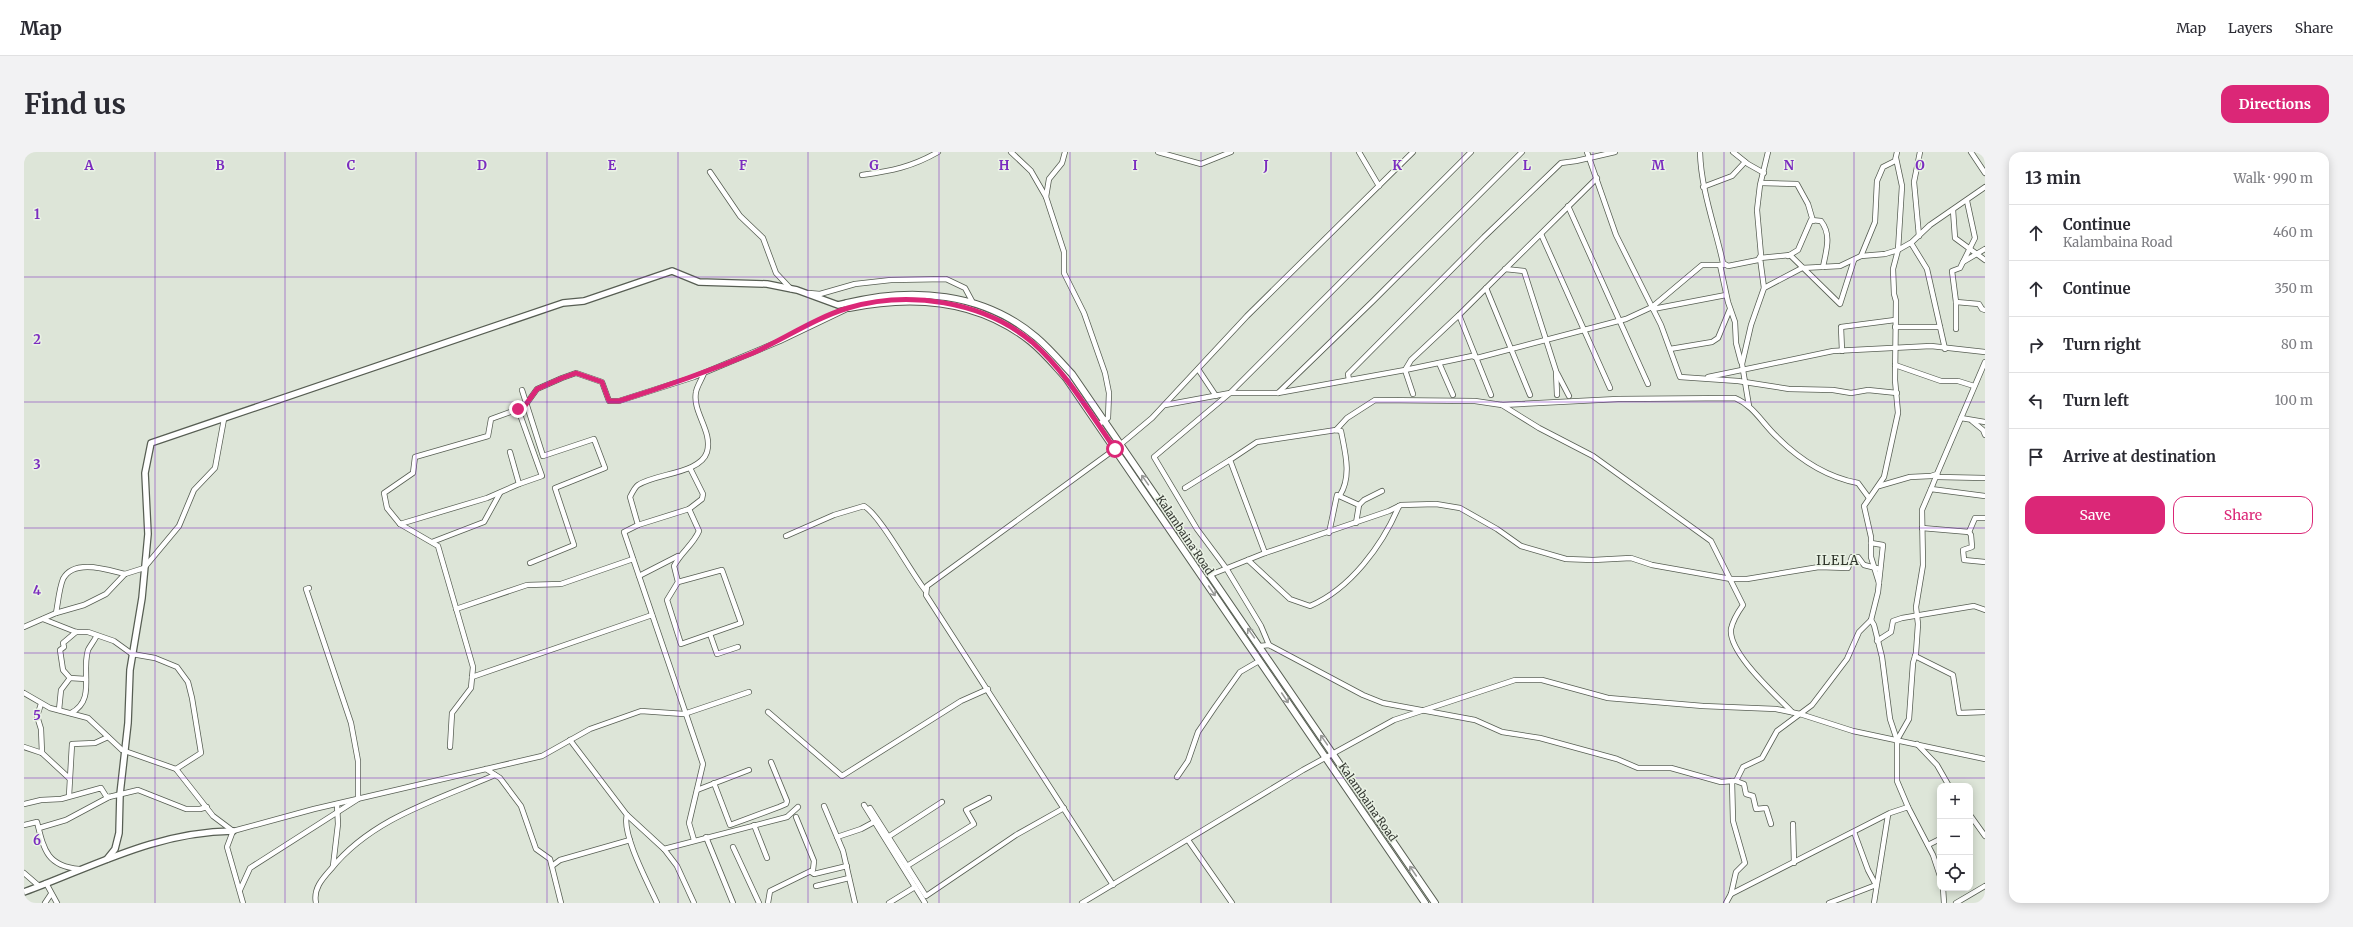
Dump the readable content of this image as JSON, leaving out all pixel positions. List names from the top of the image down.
{
  "streets": {
    "main road": ["Kalambaina Road"]
  },
  "districts": ["ILELA"],
  "page": {
    "header": "Map",
    "nav": ["Map", "Layers", "Share"],
    "buttons": [
      "Directions",
      ["Save", "Share"]
    ],
    "title": "Find us",
    "heading": ["13 min", "Walk · 990 m"],
    "list": [
      ["Continue", "Kalambaina Road", "460 m"],
      ["Continue", "350 m"],
      ["Turn right", "80 m"],
      ["Turn left", "100 m"],
      "Arrive at destination"
    ],
    "map_buttons": ["+", "−"]
  },
  "grid": {
    "columns": [
      "A",
      "B",
      "C",
      "D",
      "E",
      "F",
      "G",
      "H",
      "I",
      "J",
      "K",
      "L",
      "M",
      "N",
      "O"
    ],
    "rows": [
      "1",
      "2",
      "3",
      "4",
      "5",
      "6"
    ]
  }
}
